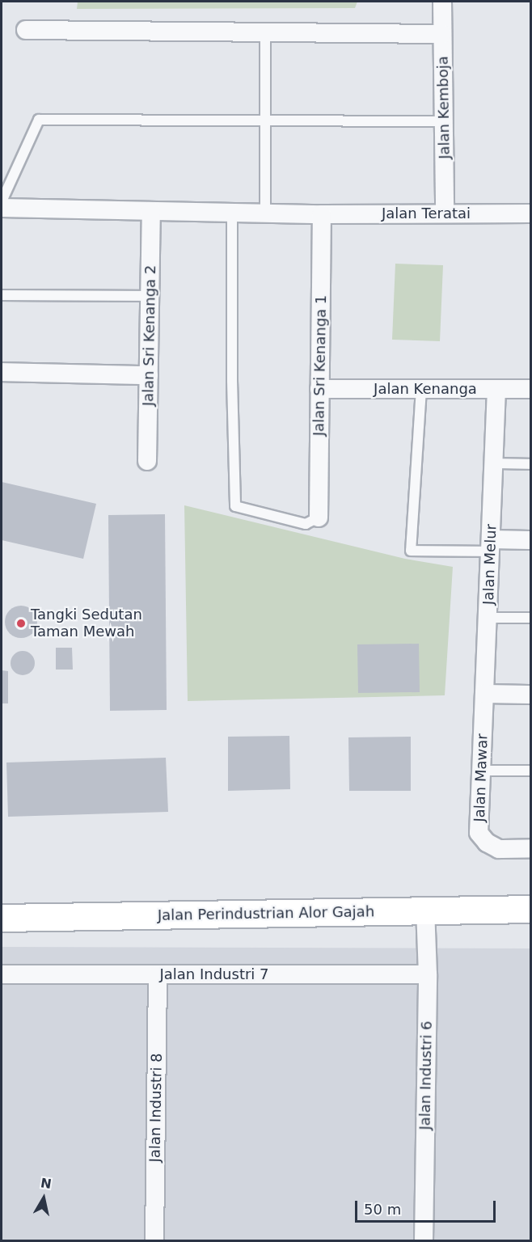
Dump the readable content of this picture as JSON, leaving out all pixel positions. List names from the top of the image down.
{
  "streets": {
    "street": [
      "Jalan Kemboja",
      "Jalan Teratai",
      "Jalan Sri Kenanga 2",
      "Jalan Sri Kenanga 1",
      "Jalan Kenanga",
      "Jalan Melur",
      "Jalan Mawar",
      "Jalan Perindustrian Alor Gajah",
      "Jalan Industri 7",
      "Jalan Industri 6",
      "Jalan Industri 8"
    ]
  },
  "crossings": [
    ["Jalan Kemboja", "Jalan Teratai"],
    ["Jalan Teratai", "Jalan Sri Kenanga 2"],
    ["Jalan Teratai", "Jalan Sri Kenanga 1"],
    ["Jalan Sri Kenanga 1", "Jalan Kenanga"],
    ["Jalan Kenanga", "Jalan Melur"],
    ["Jalan Melur", "Jalan Mawar"],
    ["Jalan Perindustrian Alor Gajah", "Jalan Industri 6"],
    ["Jalan Industri 7", "Jalan Industri 6"],
    ["Jalan Industri 7", "Jalan Industri 8"]
  ],
  "places": ["Tangki Sedutan Taman Mewah"],
  "scale_bar": "50 m",
  "north": "top"
}
